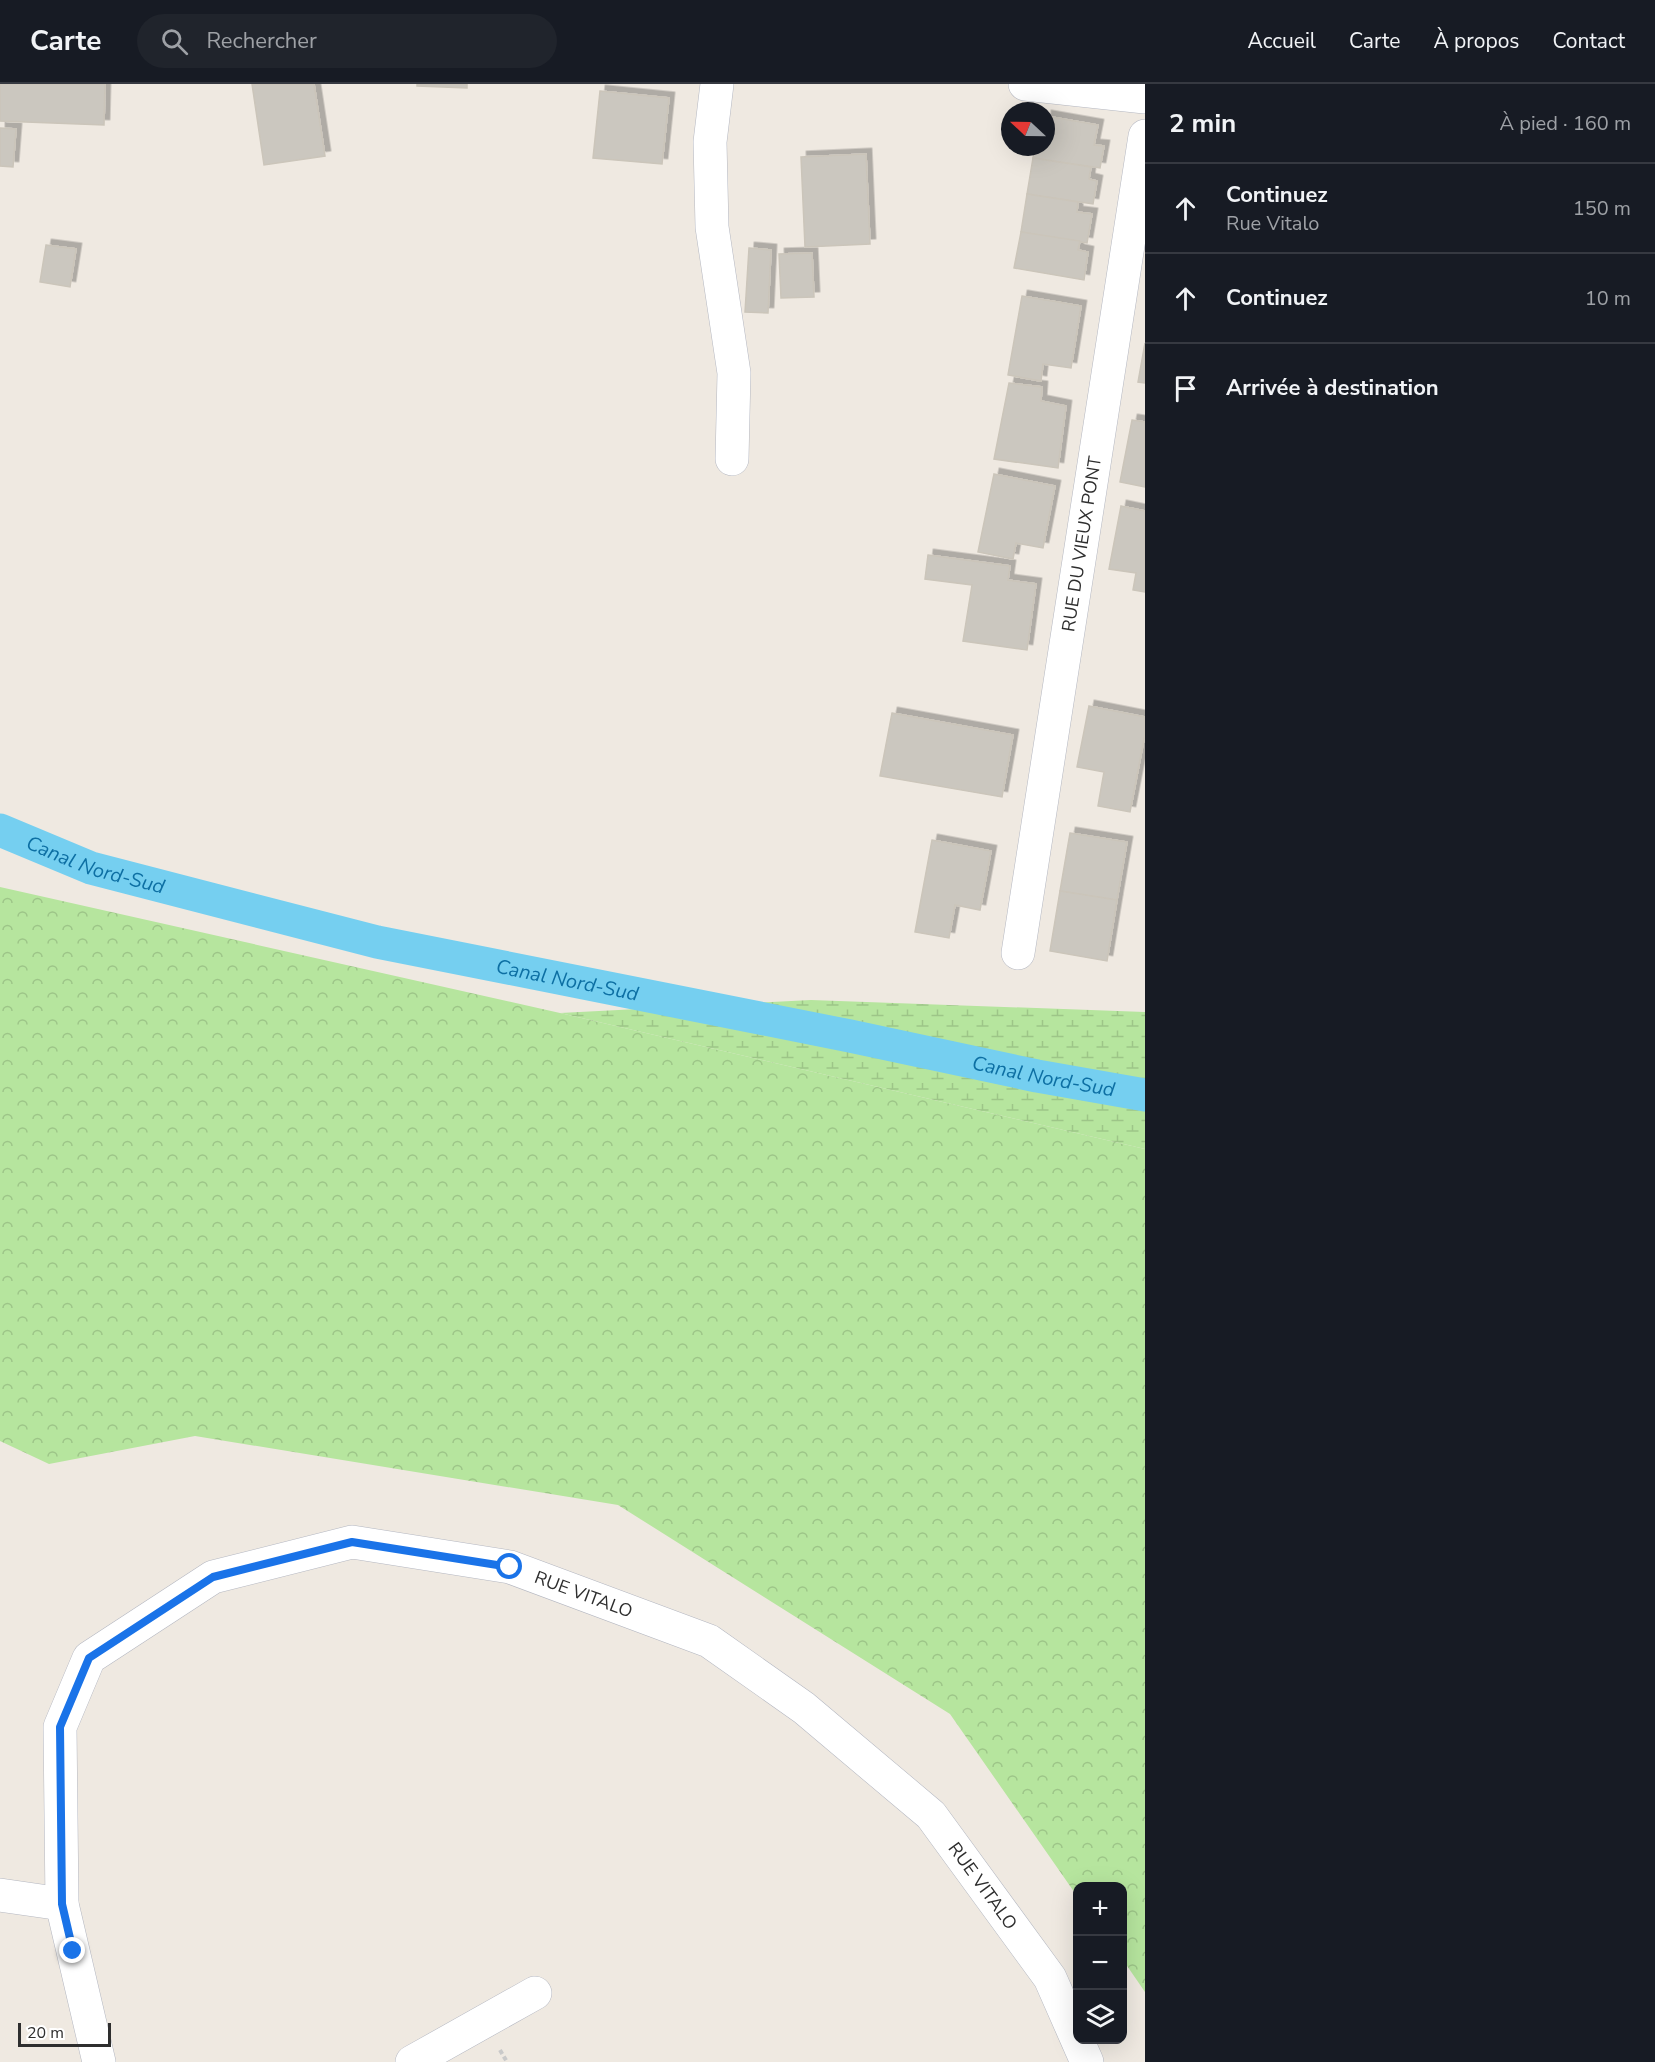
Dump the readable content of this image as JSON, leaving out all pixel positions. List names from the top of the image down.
{
  "streets": {
    "street": ["RUE DU VIEUX PONT", "RUE VITALO"]
  },
  "water": ["Canal Nord-Sud"],
  "scale_bar": "20 m",
  "north": "left",
  "page": {
    "header": "Carte",
    "search": "Rechercher",
    "nav": [
      "Accueil",
      "Carte",
      "À propos",
      "Contact"
    ],
    "heading": ["2 min", "À pied · 160 m"],
    "list": [
      ["Continuez", "Rue Vitalo", "150 m"],
      ["Continuez", "10 m"],
      "Arrivée à destination"
    ],
    "map_buttons": ["+", "−"],
    "scale": "20 m"
  }
}
